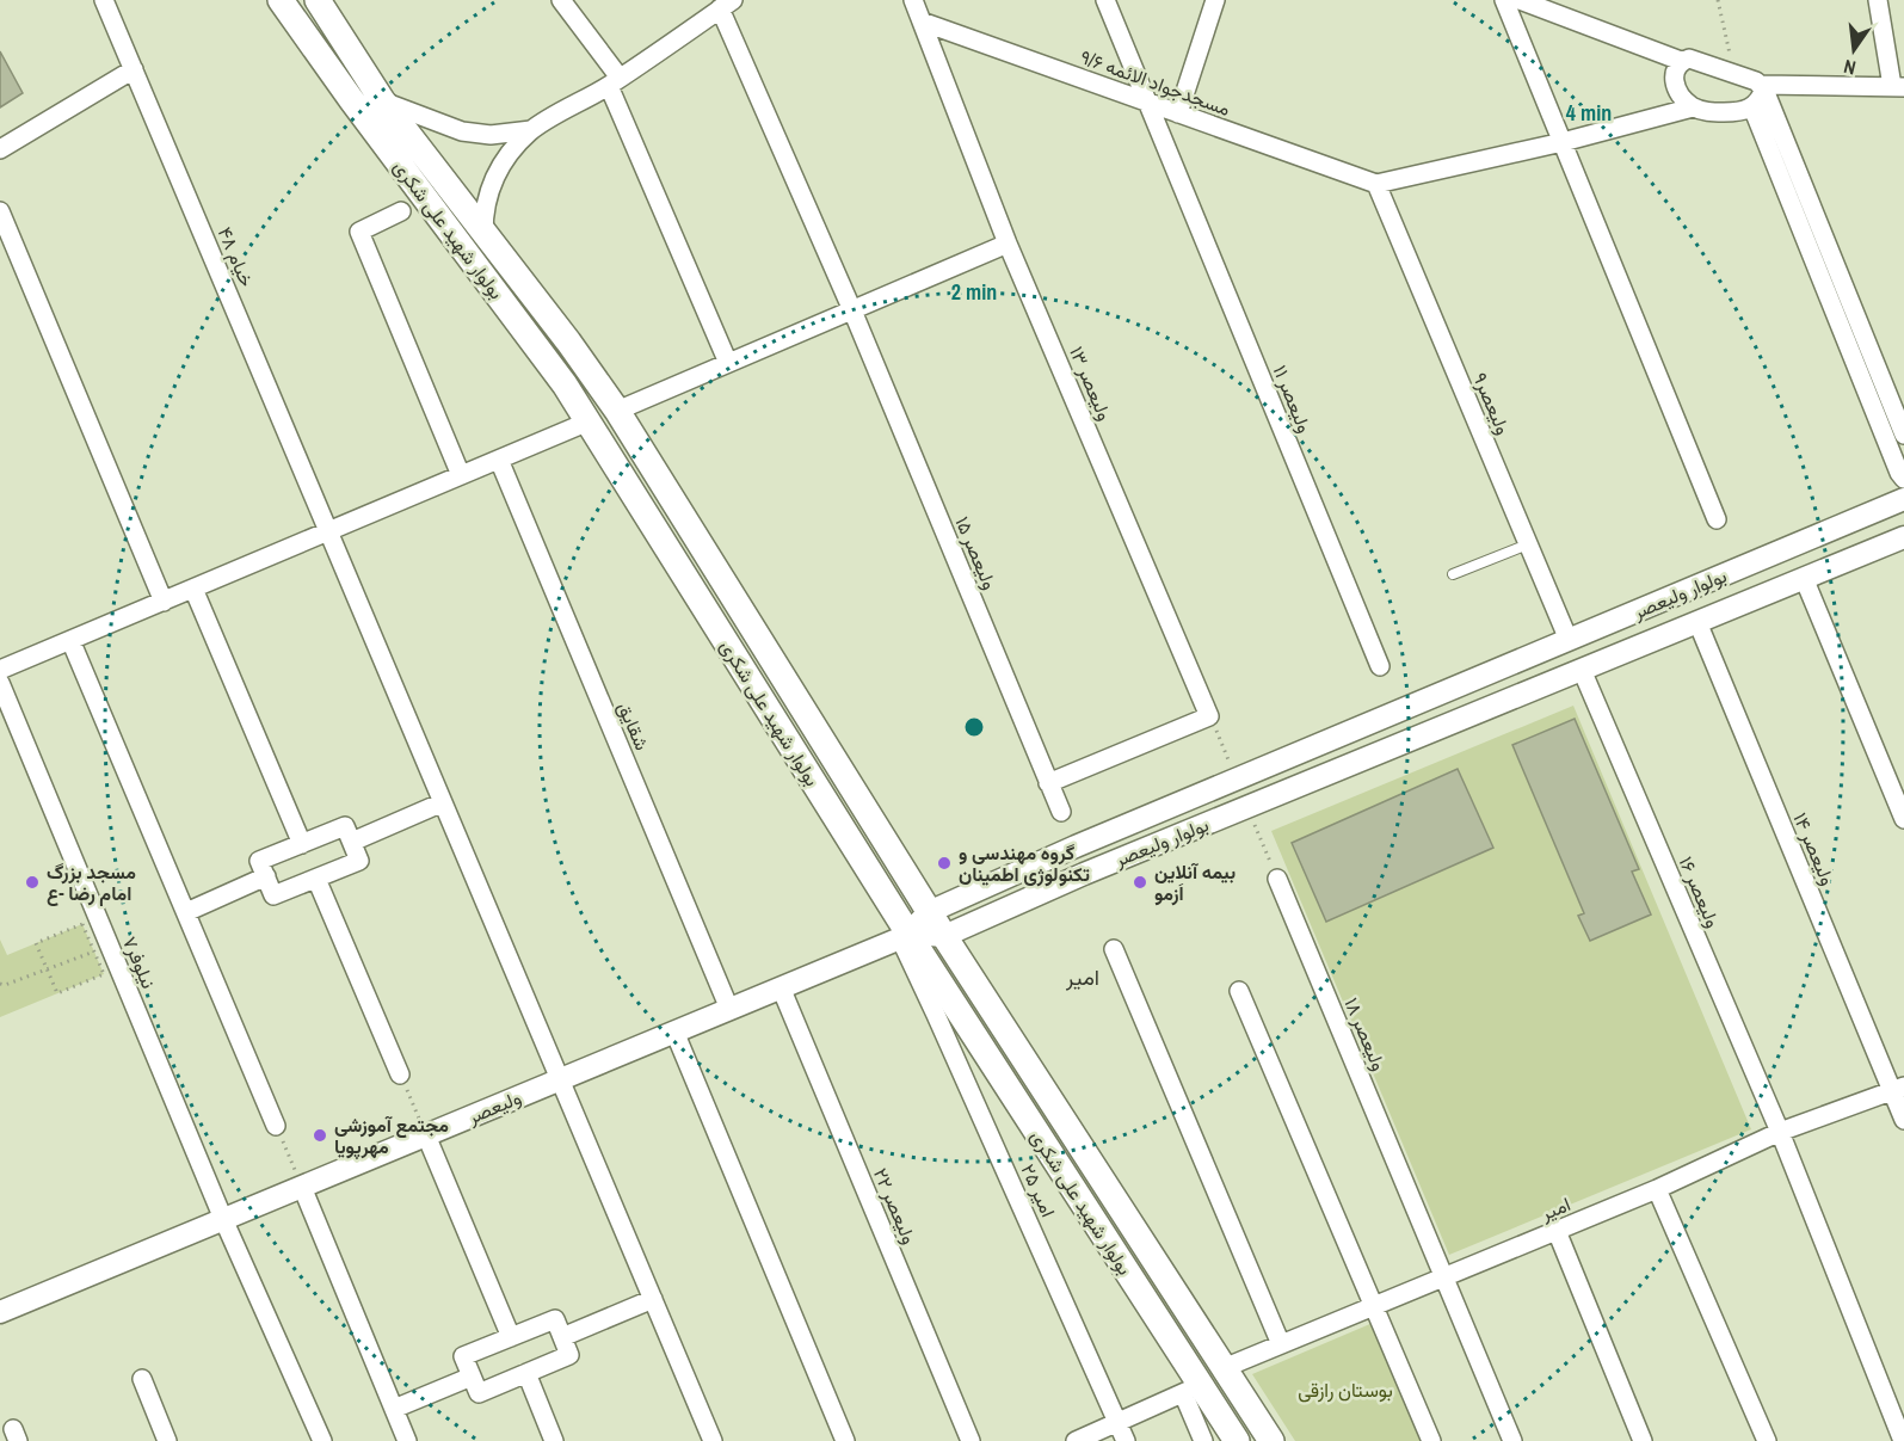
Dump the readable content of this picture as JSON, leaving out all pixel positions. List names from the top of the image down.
{
  "streets": {
    "main road": ["بولوار شهید علی شکری"],
    "street": [
      "مسجدجواد الائمه ۹/۶",
      "خیام ۴۸",
      "ولیعصر ۱۳",
      "ولیعصر ۱۱",
      "ولیعصر۹",
      "ولیعصر ۱۵",
      "بولوار ولیعصر",
      "شقایق",
      "ولیعصر ۱۴",
      "ولیعصر ۱۶",
      "نیلوفر۷",
      "ولیعصر ۱۸",
      "ولیعصر",
      "امیر ۲۵",
      "ولیعصر ۲۲",
      "امیر"
    ]
  },
  "crossings": [
    ["مسجدجواد الائمه ۹/۶", "ولیعصر ۱۳"],
    ["مسجدجواد الائمه ۹/۶", "ولیعصر ۱۱"],
    ["مسجدجواد الائمه ۹/۶", "ولیعصر۹"],
    ["بولوار شهید علی شکری", "بولوار ولیعصر"],
    ["بولوار شهید علی شکری", "ولیعصر"],
    ["بولوار شهید علی شکری", "امیر ۲۵"],
    ["بولوار شهید علی شکری", "امیر"],
    ["خیام ۴۸", "ولیعصر"],
    ["ولیعصر۹", "بولوار ولیعصر"],
    ["بولوار ولیعصر", "ولیعصر ۱۴"],
    ["بولوار ولیعصر", "ولیعصر ۱۶"],
    ["بولوار ولیعصر", "ولیعصر"],
    ["بولوار ولیعصر", "امیر ۲۵"],
    ["شقایق", "ولیعصر"],
    ["ولیعصر ۱۴", "امیر"],
    ["ولیعصر ۱۶", "امیر"],
    ["نیلوفر۷", "ولیعصر"],
    ["ولیعصر ۱۸", "امیر"],
    ["ولیعصر", "امیر ۲۵"],
    ["ولیعصر", "ولیعصر ۲۲"]
  ],
  "districts": ["امیر"],
  "parks": ["بوستان رازقی"],
  "places": [
    "گروه مهندسی و تکنولوژی اطمینان",
    "مسجد بزرگ امام رضا -ع",
    "بیمه آنلاین اَزمو",
    "مجتمع آموزشی مهرپویا"
  ],
  "north": "bottom",
  "rings": ["4 min", "2 min"]
}
